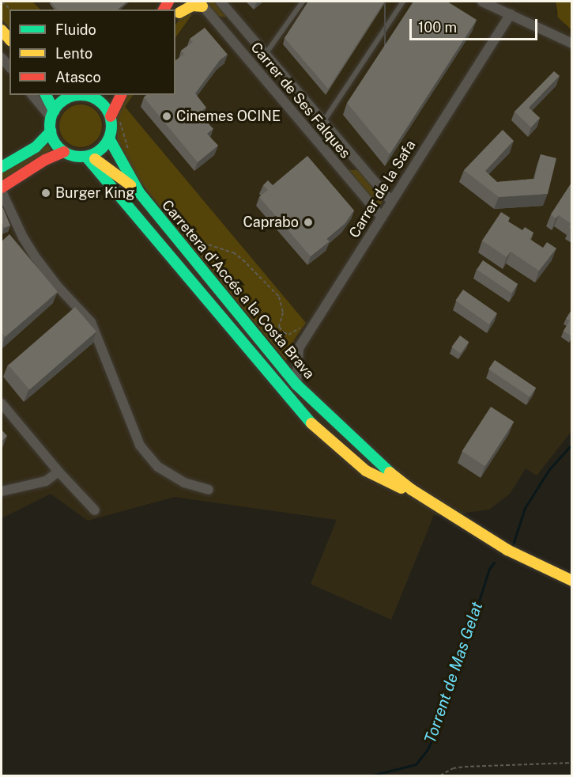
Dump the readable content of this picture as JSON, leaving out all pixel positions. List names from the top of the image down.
{
  "streets": {
    "main road": ["Carretera d'Accés a la Costa Brava"],
    "street": ["Carrer de Ses Falques", "Carrer de la Safa"]
  },
  "crossings": [
    ["Carrer de Ses Falques", "Carrer de la Safa"],
    ["Carrer de la Safa", "Carretera d'Accés a la Costa Brava"]
  ],
  "water": ["Torrent de Mas Gelat"],
  "places": ["Cinemes OCINE", "Burger King", "Caprabo"],
  "legend": ["Fluido", "Lento", "Atasco"],
  "scale_bar": "100 m"
}
